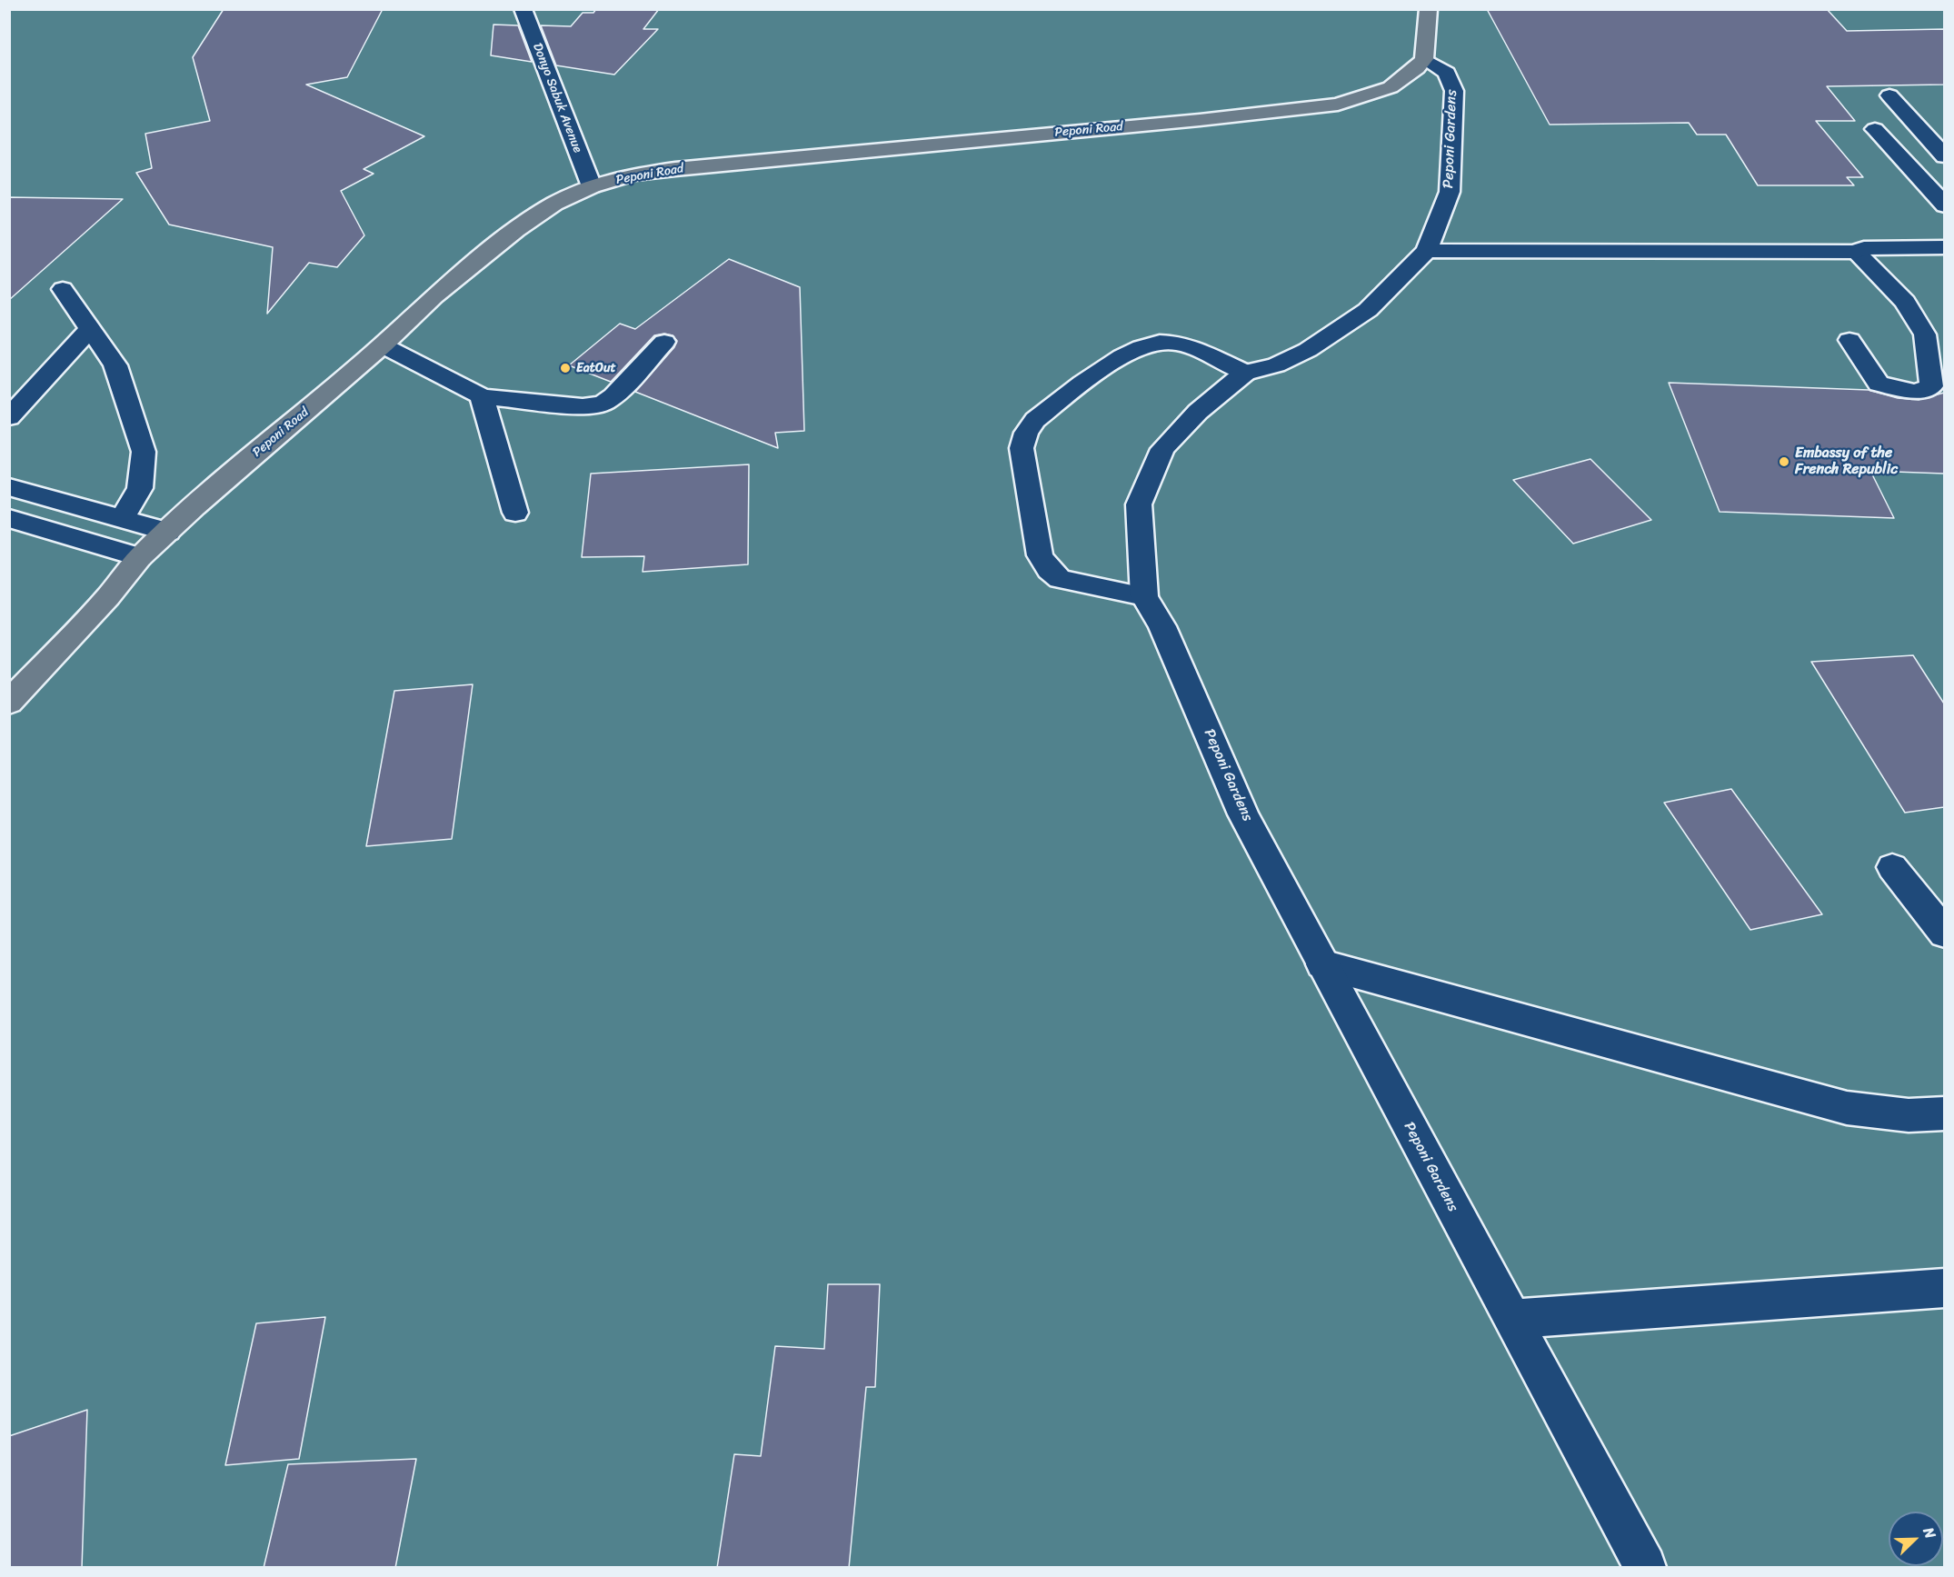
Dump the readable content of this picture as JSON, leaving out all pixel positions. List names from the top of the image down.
{
  "streets": {
    "main road": ["Peponi Road"],
    "street": ["Donyo Sabuk Avenue", "Peponi Gardens"]
  },
  "crossings": [
    ["Donyo Sabuk Avenue", "Peponi Road"],
    ["Peponi Road", "Peponi Gardens"]
  ],
  "places": ["EatOut", "Embassy of the French Republic"],
  "north": "top right"
}
